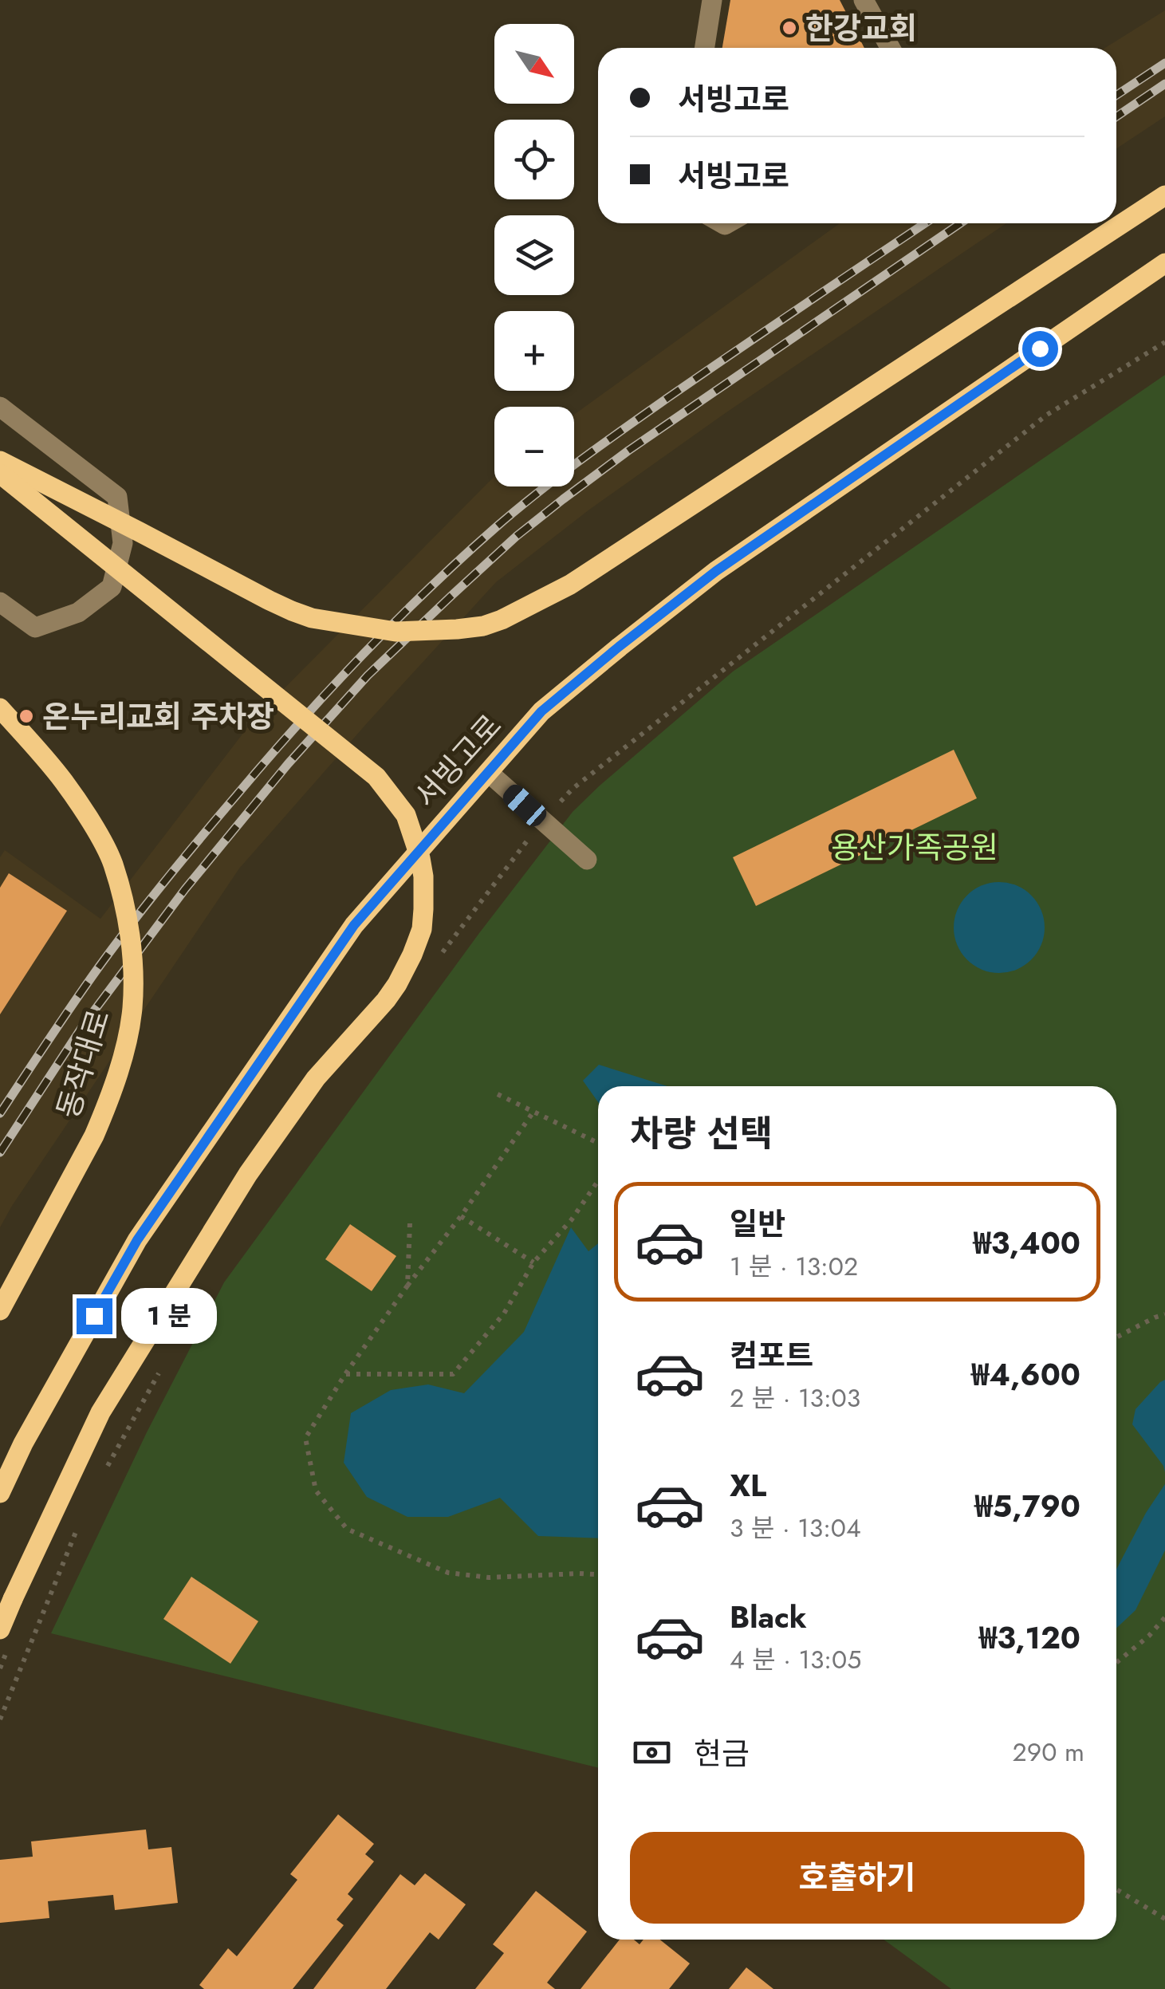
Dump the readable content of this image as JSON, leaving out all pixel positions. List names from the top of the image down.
{
  "streets": {
    "main road": ["서빙고로", "동작대로"]
  },
  "parks": ["용산가족공원"],
  "places": ["한강교회", "온누리교회 주차장"],
  "north": "bottom right",
  "page": {
    "map_buttons": ["+", "−"],
    "banner": ["서빙고로", "서빙고로"],
    "heading": "차량 선택",
    "list": [
      {
        "name": "일반",
        "note": "1 분 · 13:02",
        "value": "₩3,400"
      },
      {
        "name": "컴포트",
        "note": "2 분 · 13:03",
        "value": "₩4,600"
      },
      {
        "name": "XL",
        "note": "3 분 · 13:04",
        "value": "₩5,790"
      },
      {
        "name": "Black",
        "note": "4 분 · 13:05",
        "value": "₩3,120"
      }
    ],
    "bubble": "1 분",
    "pay": ["현금", "290 m"],
    "buttons": "호출하기"
  }
}
